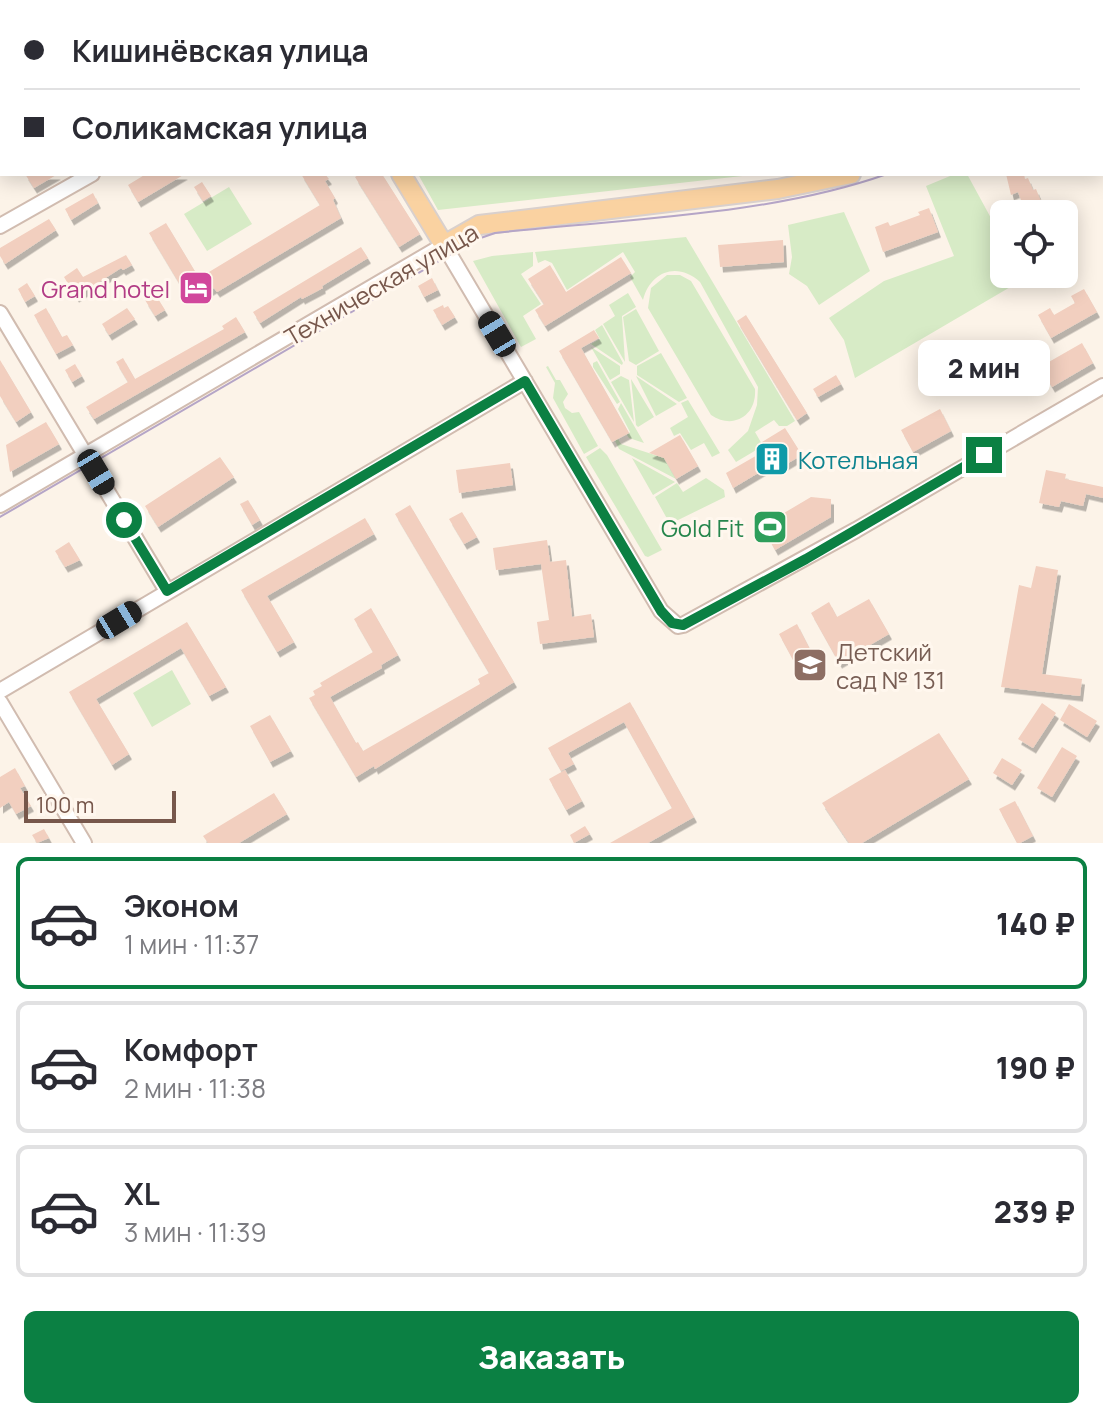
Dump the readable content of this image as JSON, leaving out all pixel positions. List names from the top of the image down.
{
  "streets": {
    "main road": ["Техническая улица"]
  },
  "places": {
    "hotel": ["Grand hotel"],
    "building": ["Котельная"],
    "sports": ["Gold Fit"],
    "school or university": ["Детский сад № 131"]
  },
  "scale_bar": "100 m",
  "page": {
    "banner": ["Кишинёвская улица", "Соликамская улица"],
    "bubble": "2 мин",
    "scale": "100 m",
    "list": [
      {
        "name": "Эконом",
        "note": "1 мин · 11:37",
        "value": "140 ₽"
      },
      {
        "name": "Комфорт",
        "note": "2 мин · 11:38",
        "value": "190 ₽"
      },
      {
        "name": "XL",
        "note": "3 мин · 11:39",
        "value": "239 ₽"
      }
    ],
    "buttons": "Заказать"
  }
}
